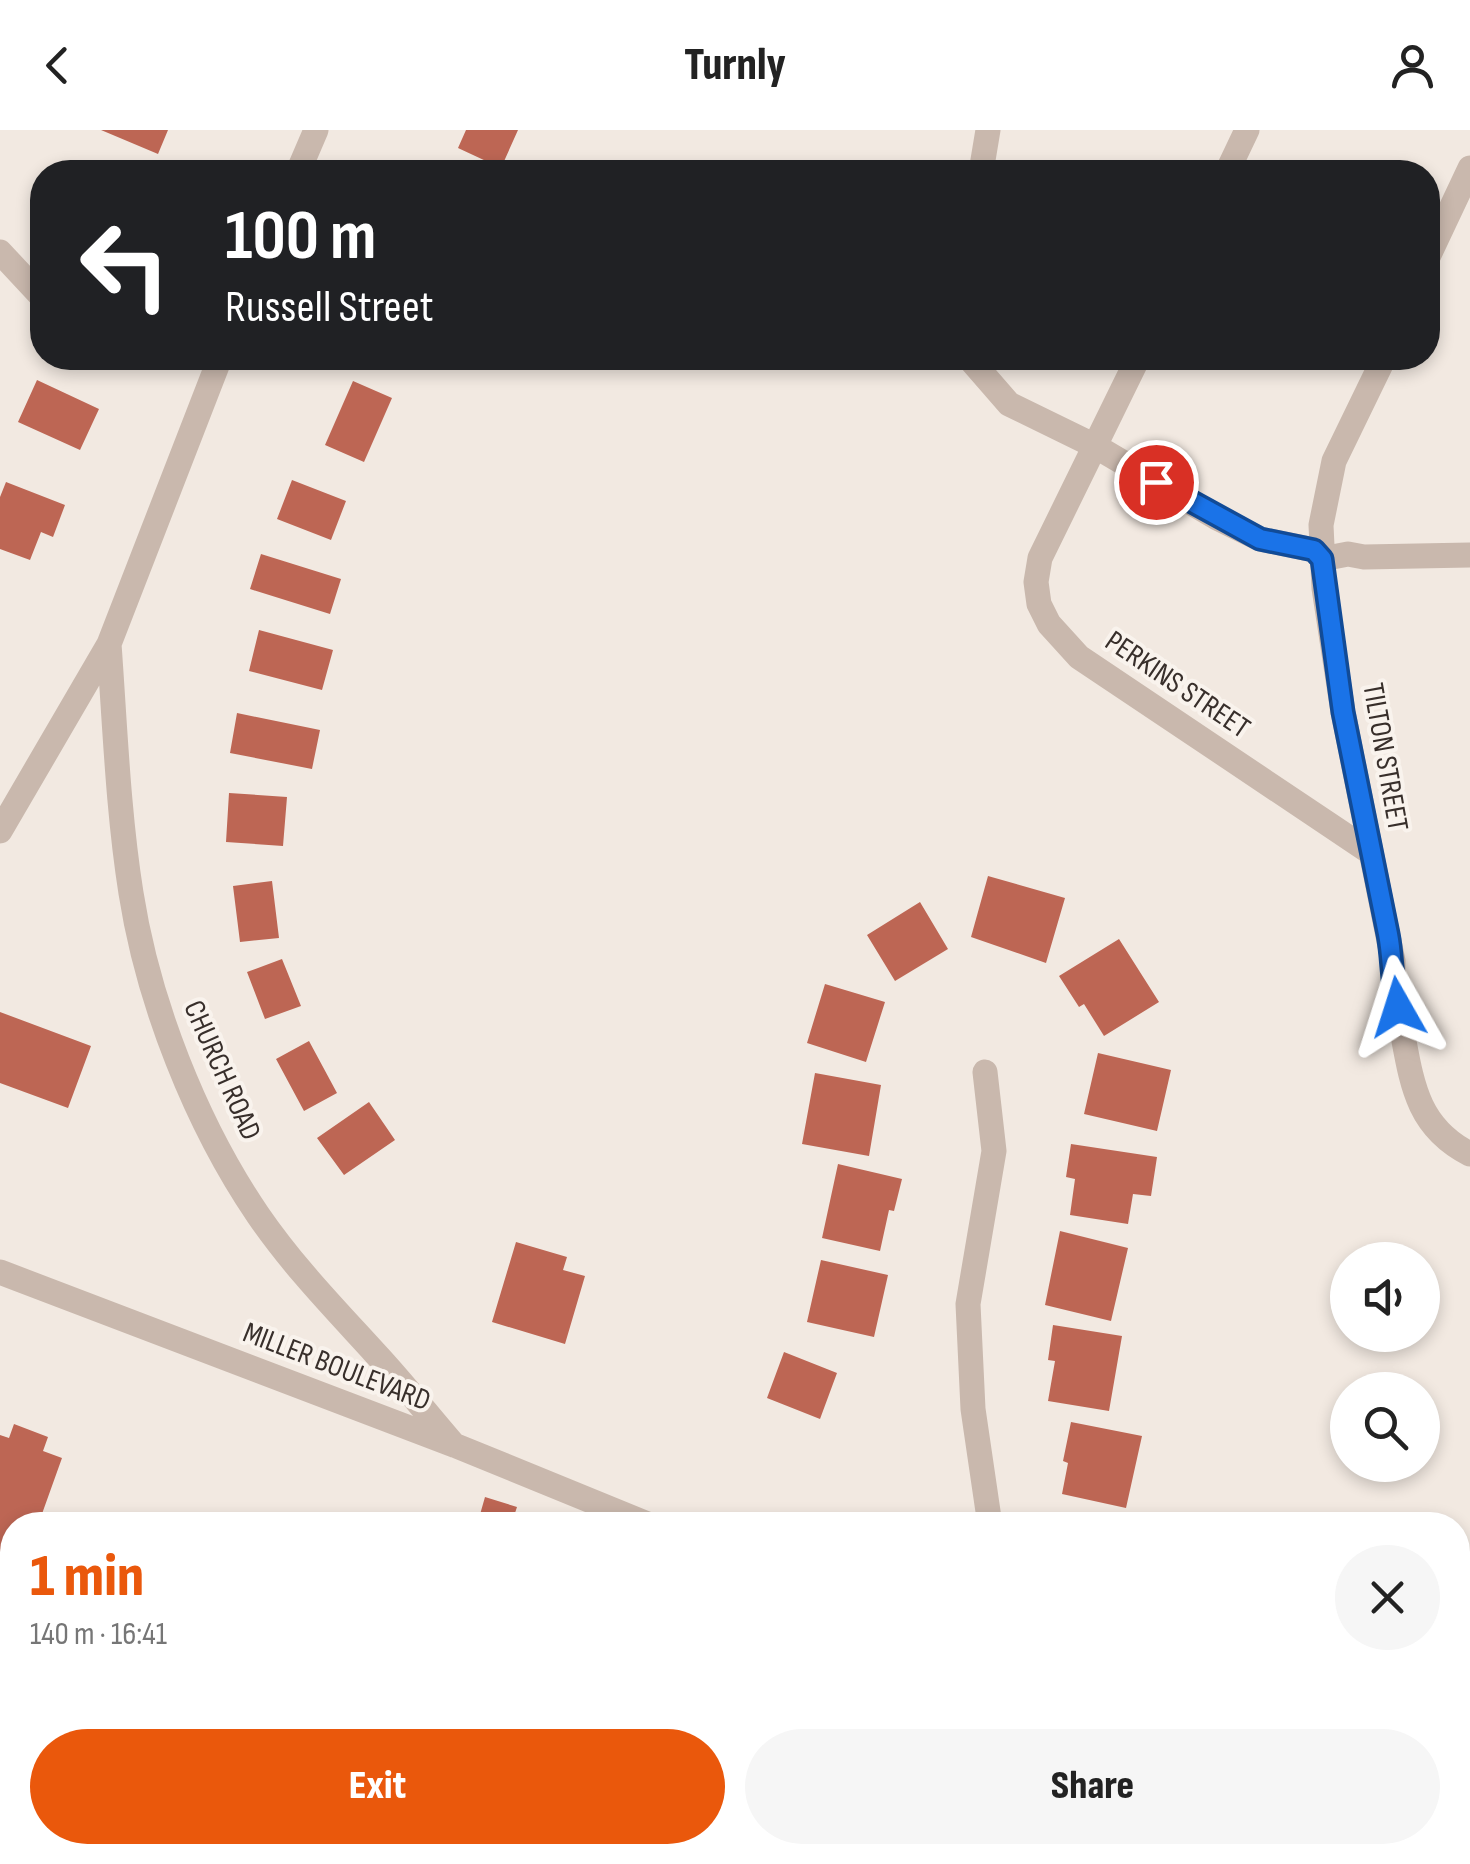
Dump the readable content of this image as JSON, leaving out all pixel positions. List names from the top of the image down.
{
  "streets": {
    "street": [
      "PERKINS STREET",
      "TILTON STREET",
      "CHURCH ROAD",
      "MILLER BOULEVARD"
    ]
  },
  "crossings": [
    ["PERKINS STREET", "TILTON STREET"],
    ["CHURCH ROAD", "MILLER BOULEVARD"]
  ],
  "page": {
    "header": "Turnly",
    "turn": ["100 m", "Russell Street"],
    "heading": ["1 min", "140 m · 16:41"],
    "buttons": ["Exit", "Share"]
  }
}
